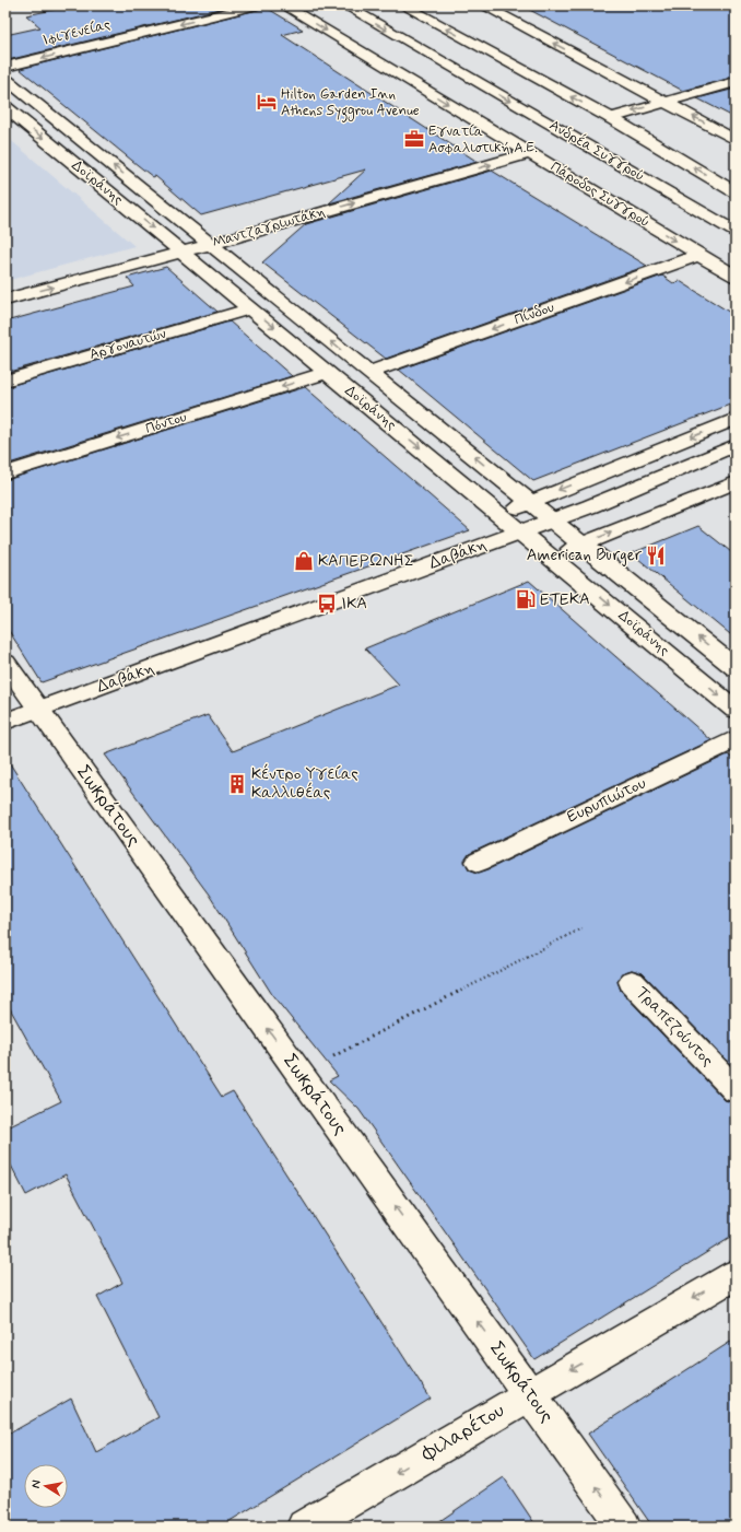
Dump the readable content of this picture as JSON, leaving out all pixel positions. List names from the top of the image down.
{
  "streets": {
    "main road": [
      "Ιφιγενείας",
      "Ανδρέα Συγγρού",
      "Δοϊράνης",
      "Πάροδος Συγγρού",
      "Μαντζαγριωτάκη",
      "Πίνδου",
      "Αργοναυτών",
      "Πόντου",
      "Δαβάκη",
      "Ευρυπιώτου",
      "Σωκράτους",
      "Τραπεζούντος",
      "Φιλαρέτου"
    ]
  },
  "crossings": [
    ["Δοϊράνης", "Μαντζαγριωτάκη"],
    ["Δοϊράνης", "Πίνδου"],
    ["Δοϊράνης", "Αργοναυτών"],
    ["Δοϊράνης", "Πόντου"],
    ["Δοϊράνης", "Δαβάκη"],
    ["Πάροδος Συγγρού", "Μαντζαγριωτάκη"],
    ["Πάροδος Συγγρού", "Πίνδου"],
    ["Δαβάκη", "Σωκράτους"],
    ["Σωκράτους", "Φιλαρέτου"]
  ],
  "one_way": [
    "Ιφιγενείας",
    "Μαντζαγριωτάκη",
    "Πόντου",
    "Σωκράτους",
    "Φιλαρέτου"
  ],
  "places": {
    "hotel": ["Hilton Garden Inn Athens Syggrou Avenue"],
    "office": ["Εγνατία Ασφαλιστική Α.Ε."],
    "restaurant": ["American Burger"],
    "shop": ["ΚΑΠΕΡΩΝΗΣ"],
    "fuel station": ["ΕΤΕΚΑ"],
    "bus stop": ["ΙΚΑ"],
    "building": ["Κέντρο Υγείας Καλλιθέας"]
  },
  "north": "left"
}
